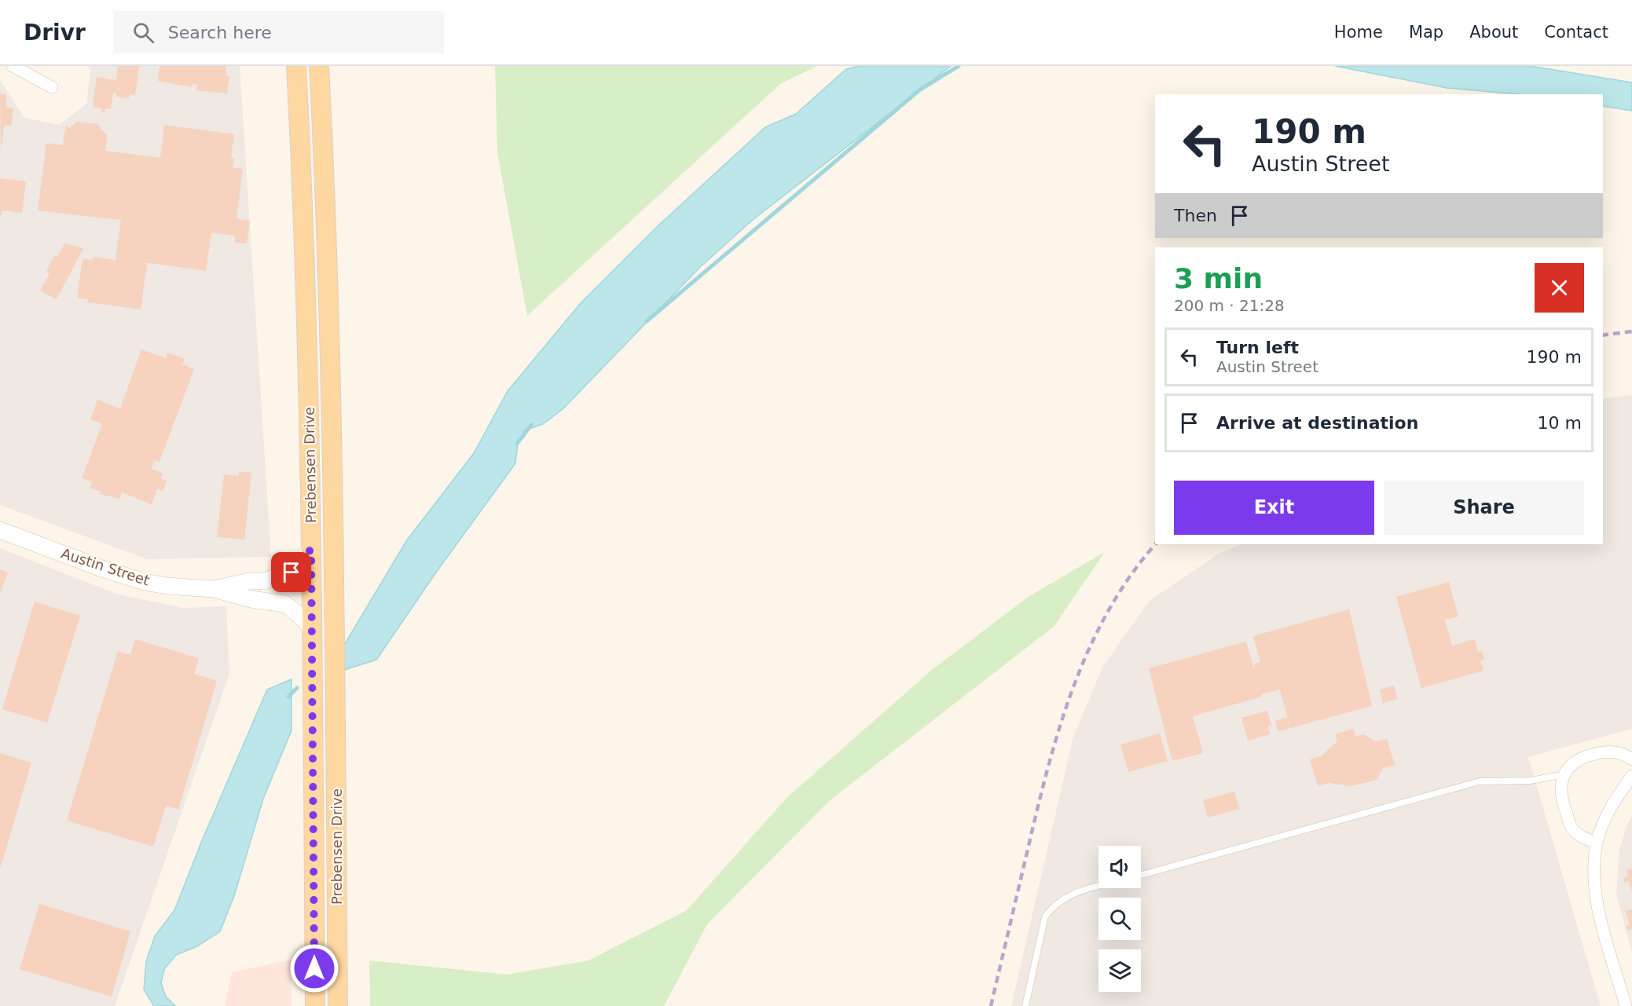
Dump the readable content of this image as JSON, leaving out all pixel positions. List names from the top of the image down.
{
  "streets": {
    "main road": ["Prebensen Drive", "Austin Street"]
  },
  "crossings": [
    ["Prebensen Drive", "Austin Street"]
  ],
  "page": {
    "header": "Drivr",
    "search": "Search here",
    "nav": [
      "Home",
      "Map",
      "About",
      "Contact"
    ],
    "turn": ["190 m", "Austin Street"],
    "then": "Then",
    "heading": ["3 min", "200 m · 21:28"],
    "list": [
      {
        "name": "Turn left",
        "note": "Austin Street",
        "value": "190 m"
      },
      {
        "name": "Arrive at destination",
        "value": "10 m"
      }
    ],
    "buttons": ["Exit", "Share"]
  }
}
